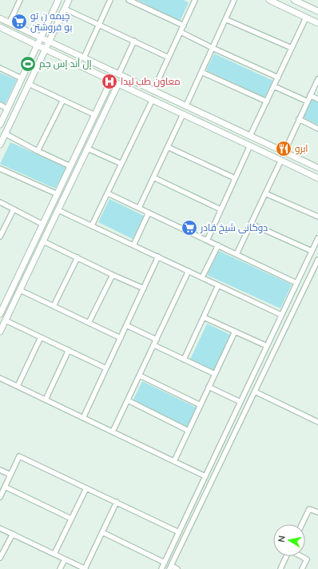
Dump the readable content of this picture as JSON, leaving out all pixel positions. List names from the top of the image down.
{
  "places": {
    "supermarket": ["چیمه ن تو بو فروشتن", "دوکانی شیخ قادر"],
    "sports": ["إل أند إس جم"],
    "hospital": ["معاون طب لیدا"],
    "restaurant": ["ابرو"]
  },
  "north": "left"
}
